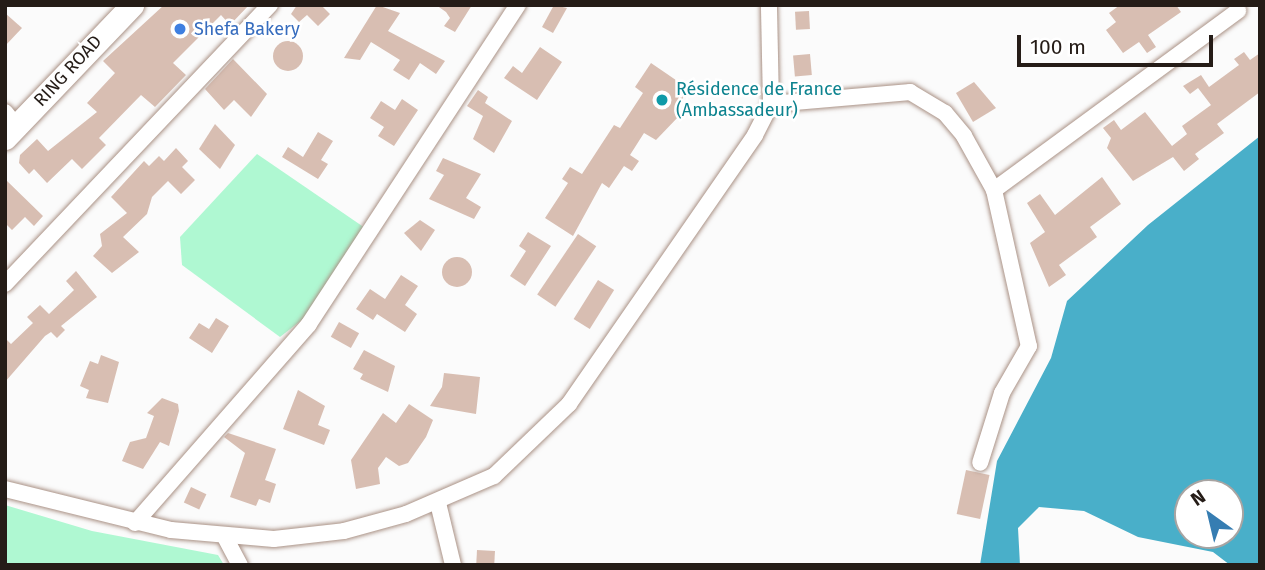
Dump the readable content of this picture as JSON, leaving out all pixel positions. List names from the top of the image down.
{
  "streets": {
    "main road": ["RING ROAD"]
  },
  "places": ["Shefa Bakery", "Résidence de France (Ambassadeur)"],
  "scale_bar": "100 m",
  "north": "top left"
}
